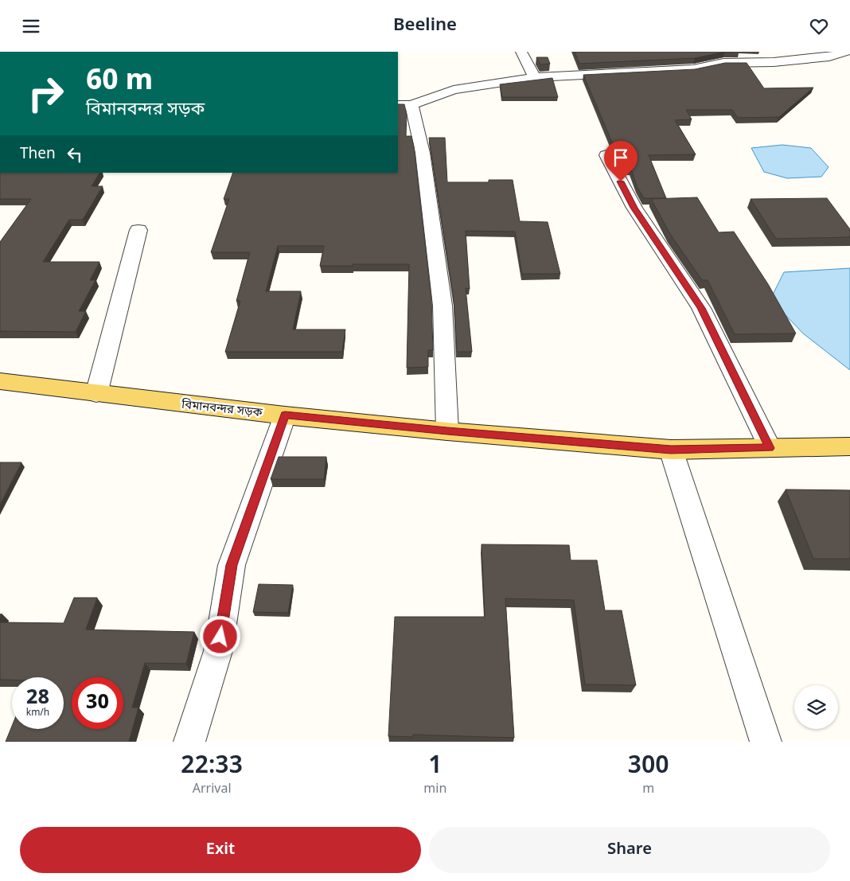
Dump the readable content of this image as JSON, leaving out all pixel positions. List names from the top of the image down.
{
  "streets": {
    "main road": ["বিমানবন্দর সড়ক"]
  },
  "page": {
    "header": "Beeline",
    "turn": ["60 m", "বিমানবন্দর সড়ক"],
    "then": "Then",
    "speed": "28 km/h",
    "limit": "30",
    "eta": [
      "22:33",
      "Arrival",
      "1",
      "min",
      "300",
      "m"
    ],
    "buttons": ["Exit", "Share"]
  }
}
